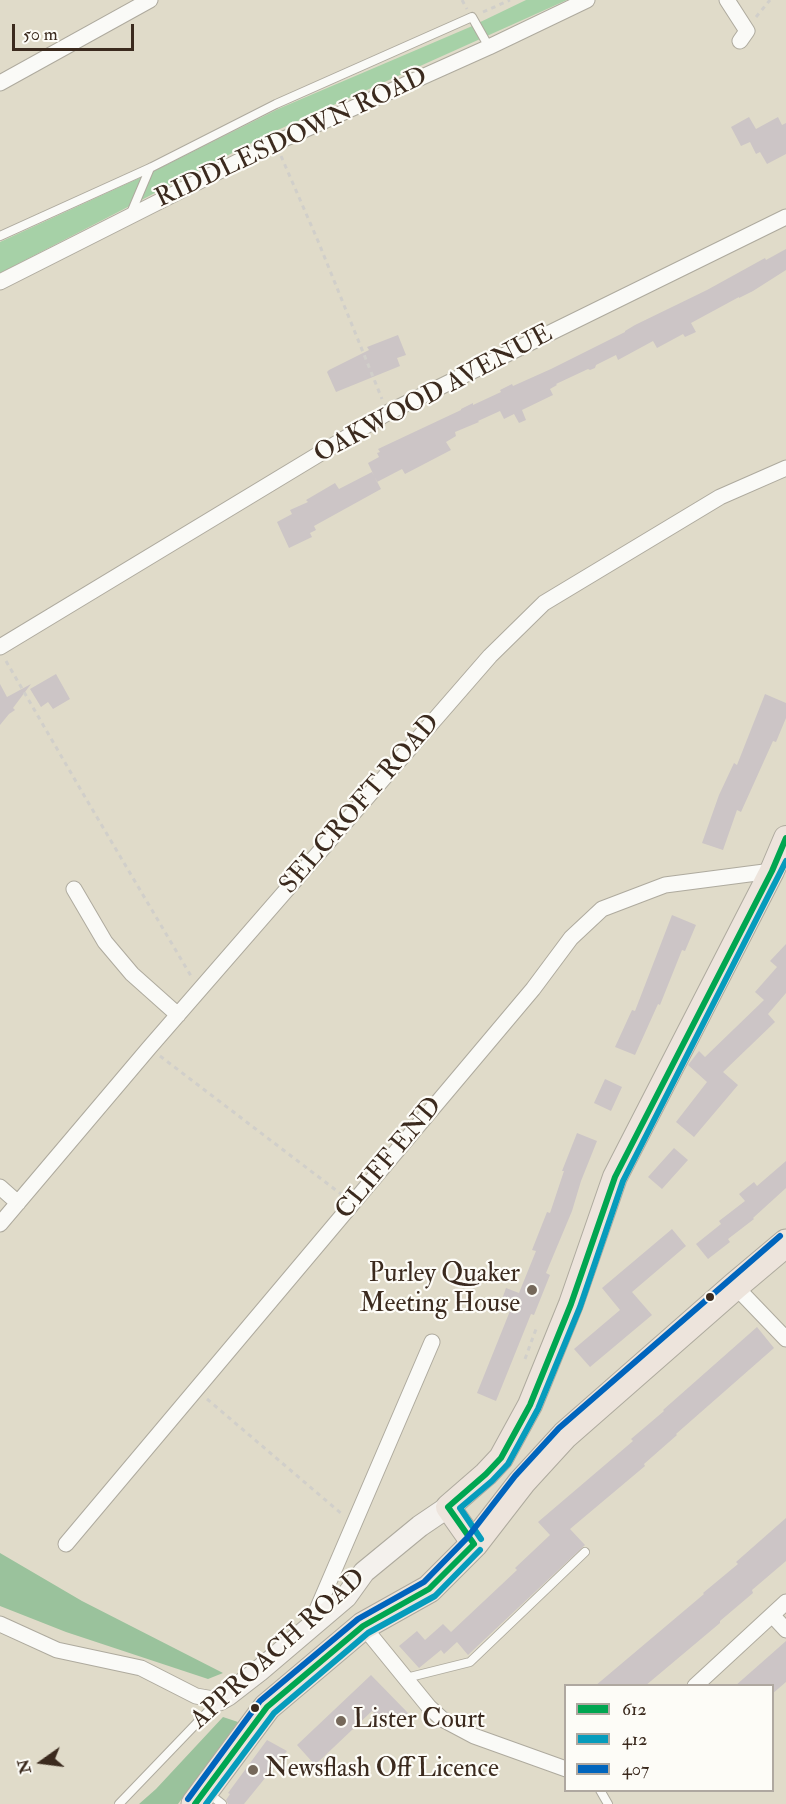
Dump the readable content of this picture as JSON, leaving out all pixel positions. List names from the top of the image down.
{
  "streets": {
    "street": [
      "RIDDLESDOWN ROAD",
      "OAKWOOD AVENUE",
      "SELCROFT ROAD",
      "CLIFF END",
      "APPROACH ROAD"
    ]
  },
  "places": ["Purley Quaker Meeting House", "Lister Court", "Newsflash Off Licence"],
  "lines": ["transit line 612", "transit line 412", "transit line 407"],
  "legend": ["612", "412", "407"],
  "scale_bar": "50 m",
  "north": "left"
}
